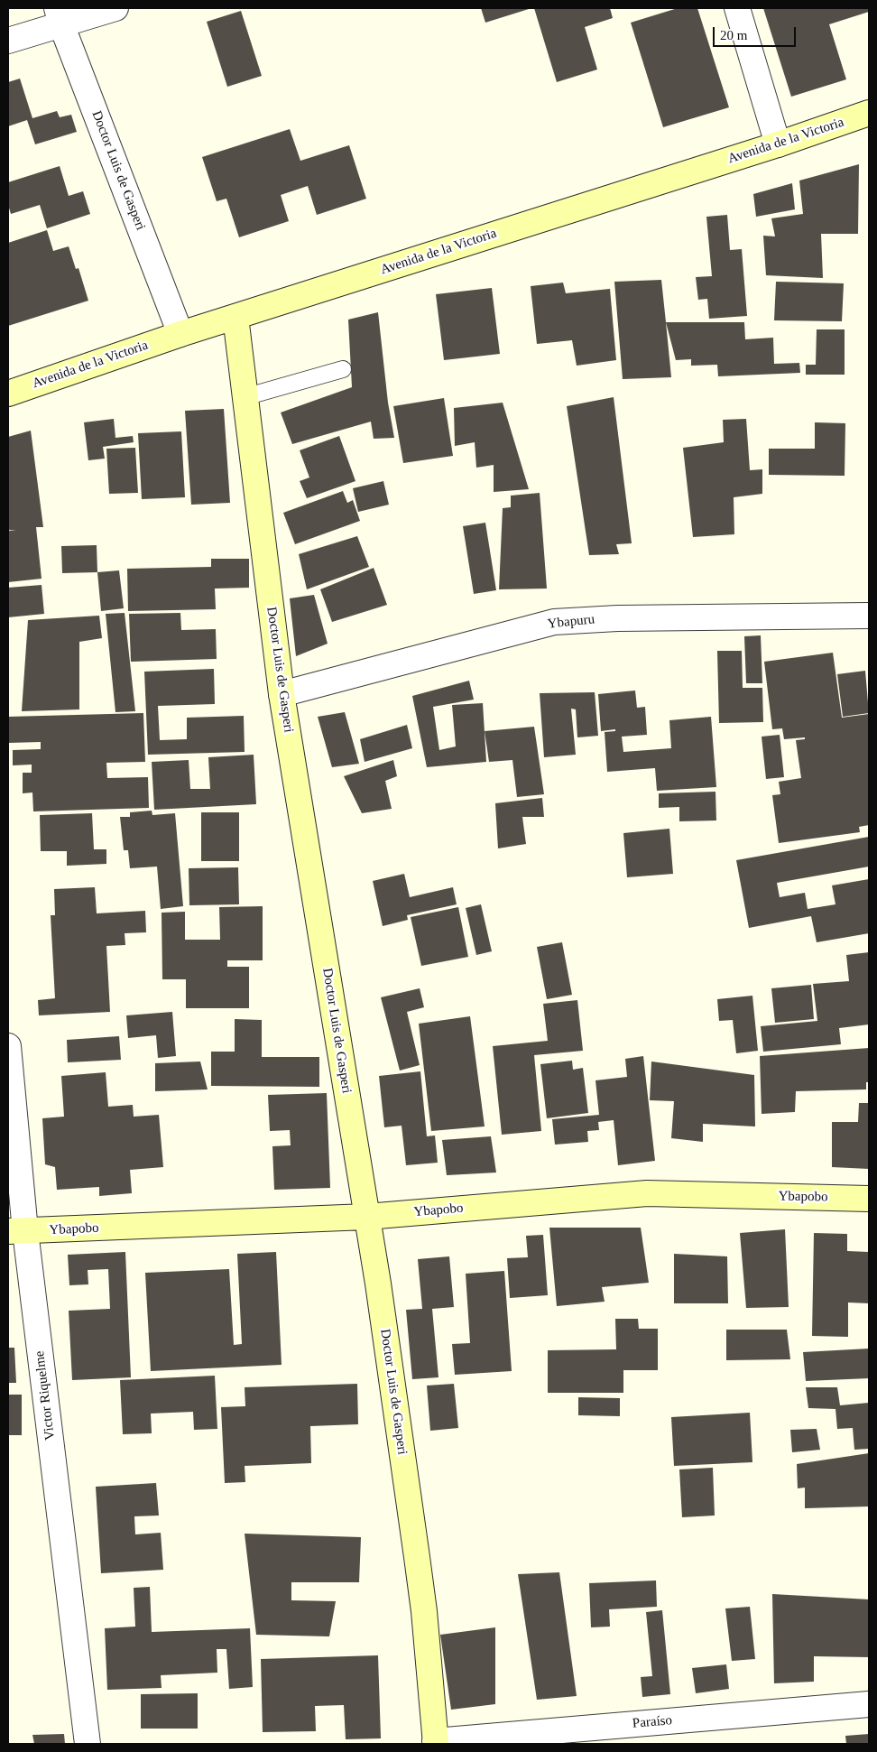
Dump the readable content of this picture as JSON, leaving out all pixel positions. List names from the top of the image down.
{
  "streets": {
    "street": [
      "Avenida de la Victoria",
      "Doctor Luis de Gasperi",
      "Ybapuru",
      "Ybapobo",
      "Victor Riquelme",
      "Paraíso"
    ]
  },
  "crossings": [
    ["Avenida de la Victoria", "Doctor Luis de Gasperi"],
    ["Doctor Luis de Gasperi", "Ybapuru"],
    ["Doctor Luis de Gasperi", "Ybapobo"],
    ["Doctor Luis de Gasperi", "Paraíso"],
    ["Ybapobo", "Victor Riquelme"]
  ],
  "scale_bar": "20 m"
}
